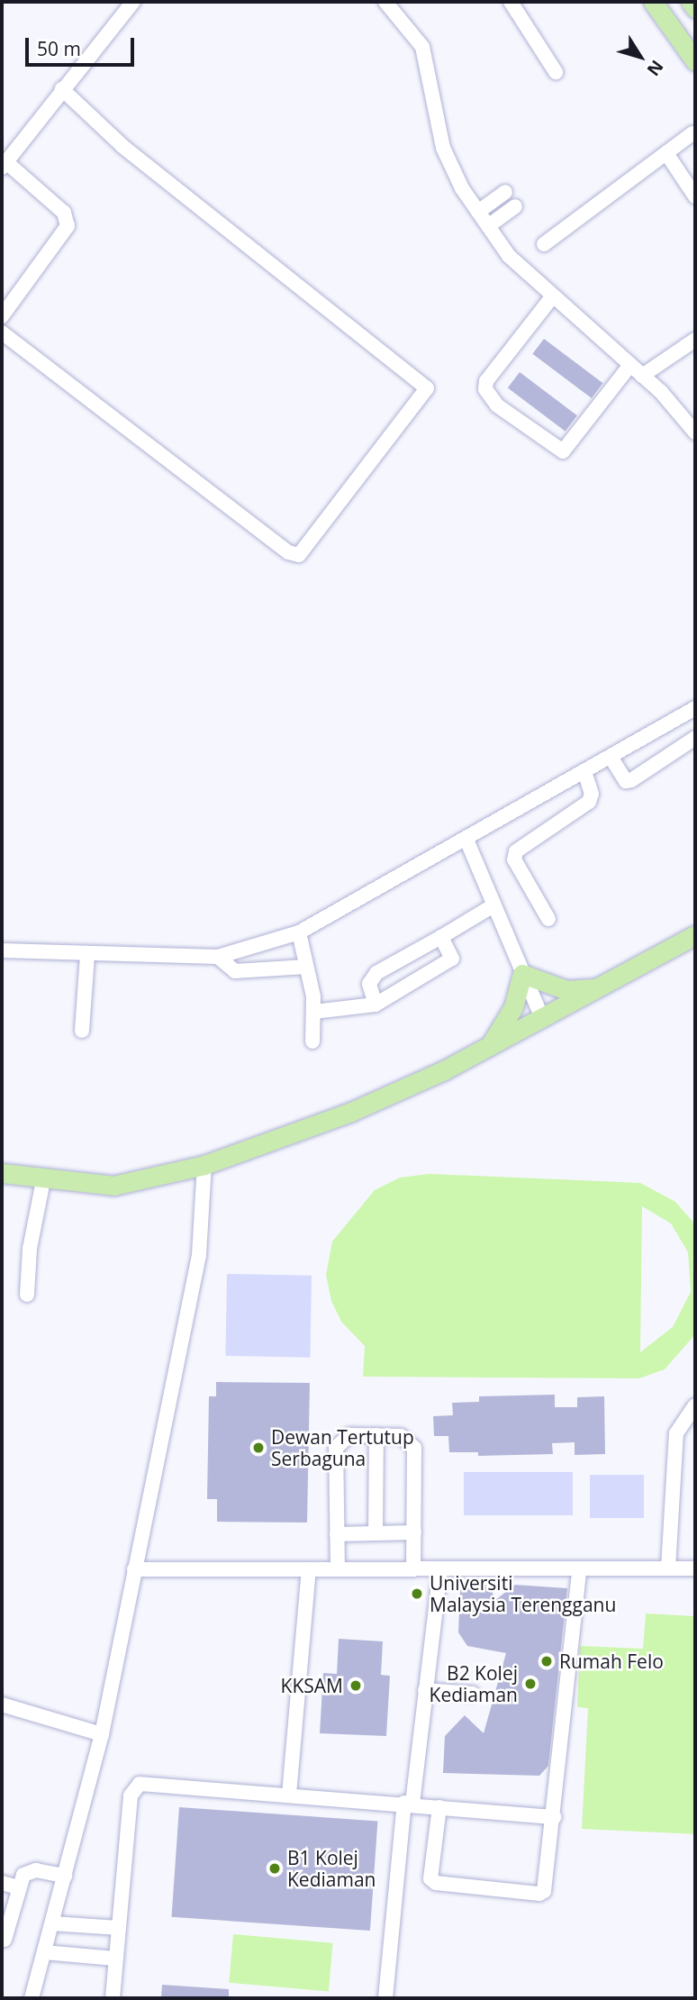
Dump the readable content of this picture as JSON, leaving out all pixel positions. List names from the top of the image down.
{
  "places": [
    "Dewan Tertutup Serbaguna",
    "Universiti Malaysia Terengganu",
    "Rumah Felo",
    "B2 Kolej Kediaman",
    "KKSAM",
    "B1 Kolej Kediaman"
  ],
  "scale_bar": "50 m",
  "north": "bottom right"
}
